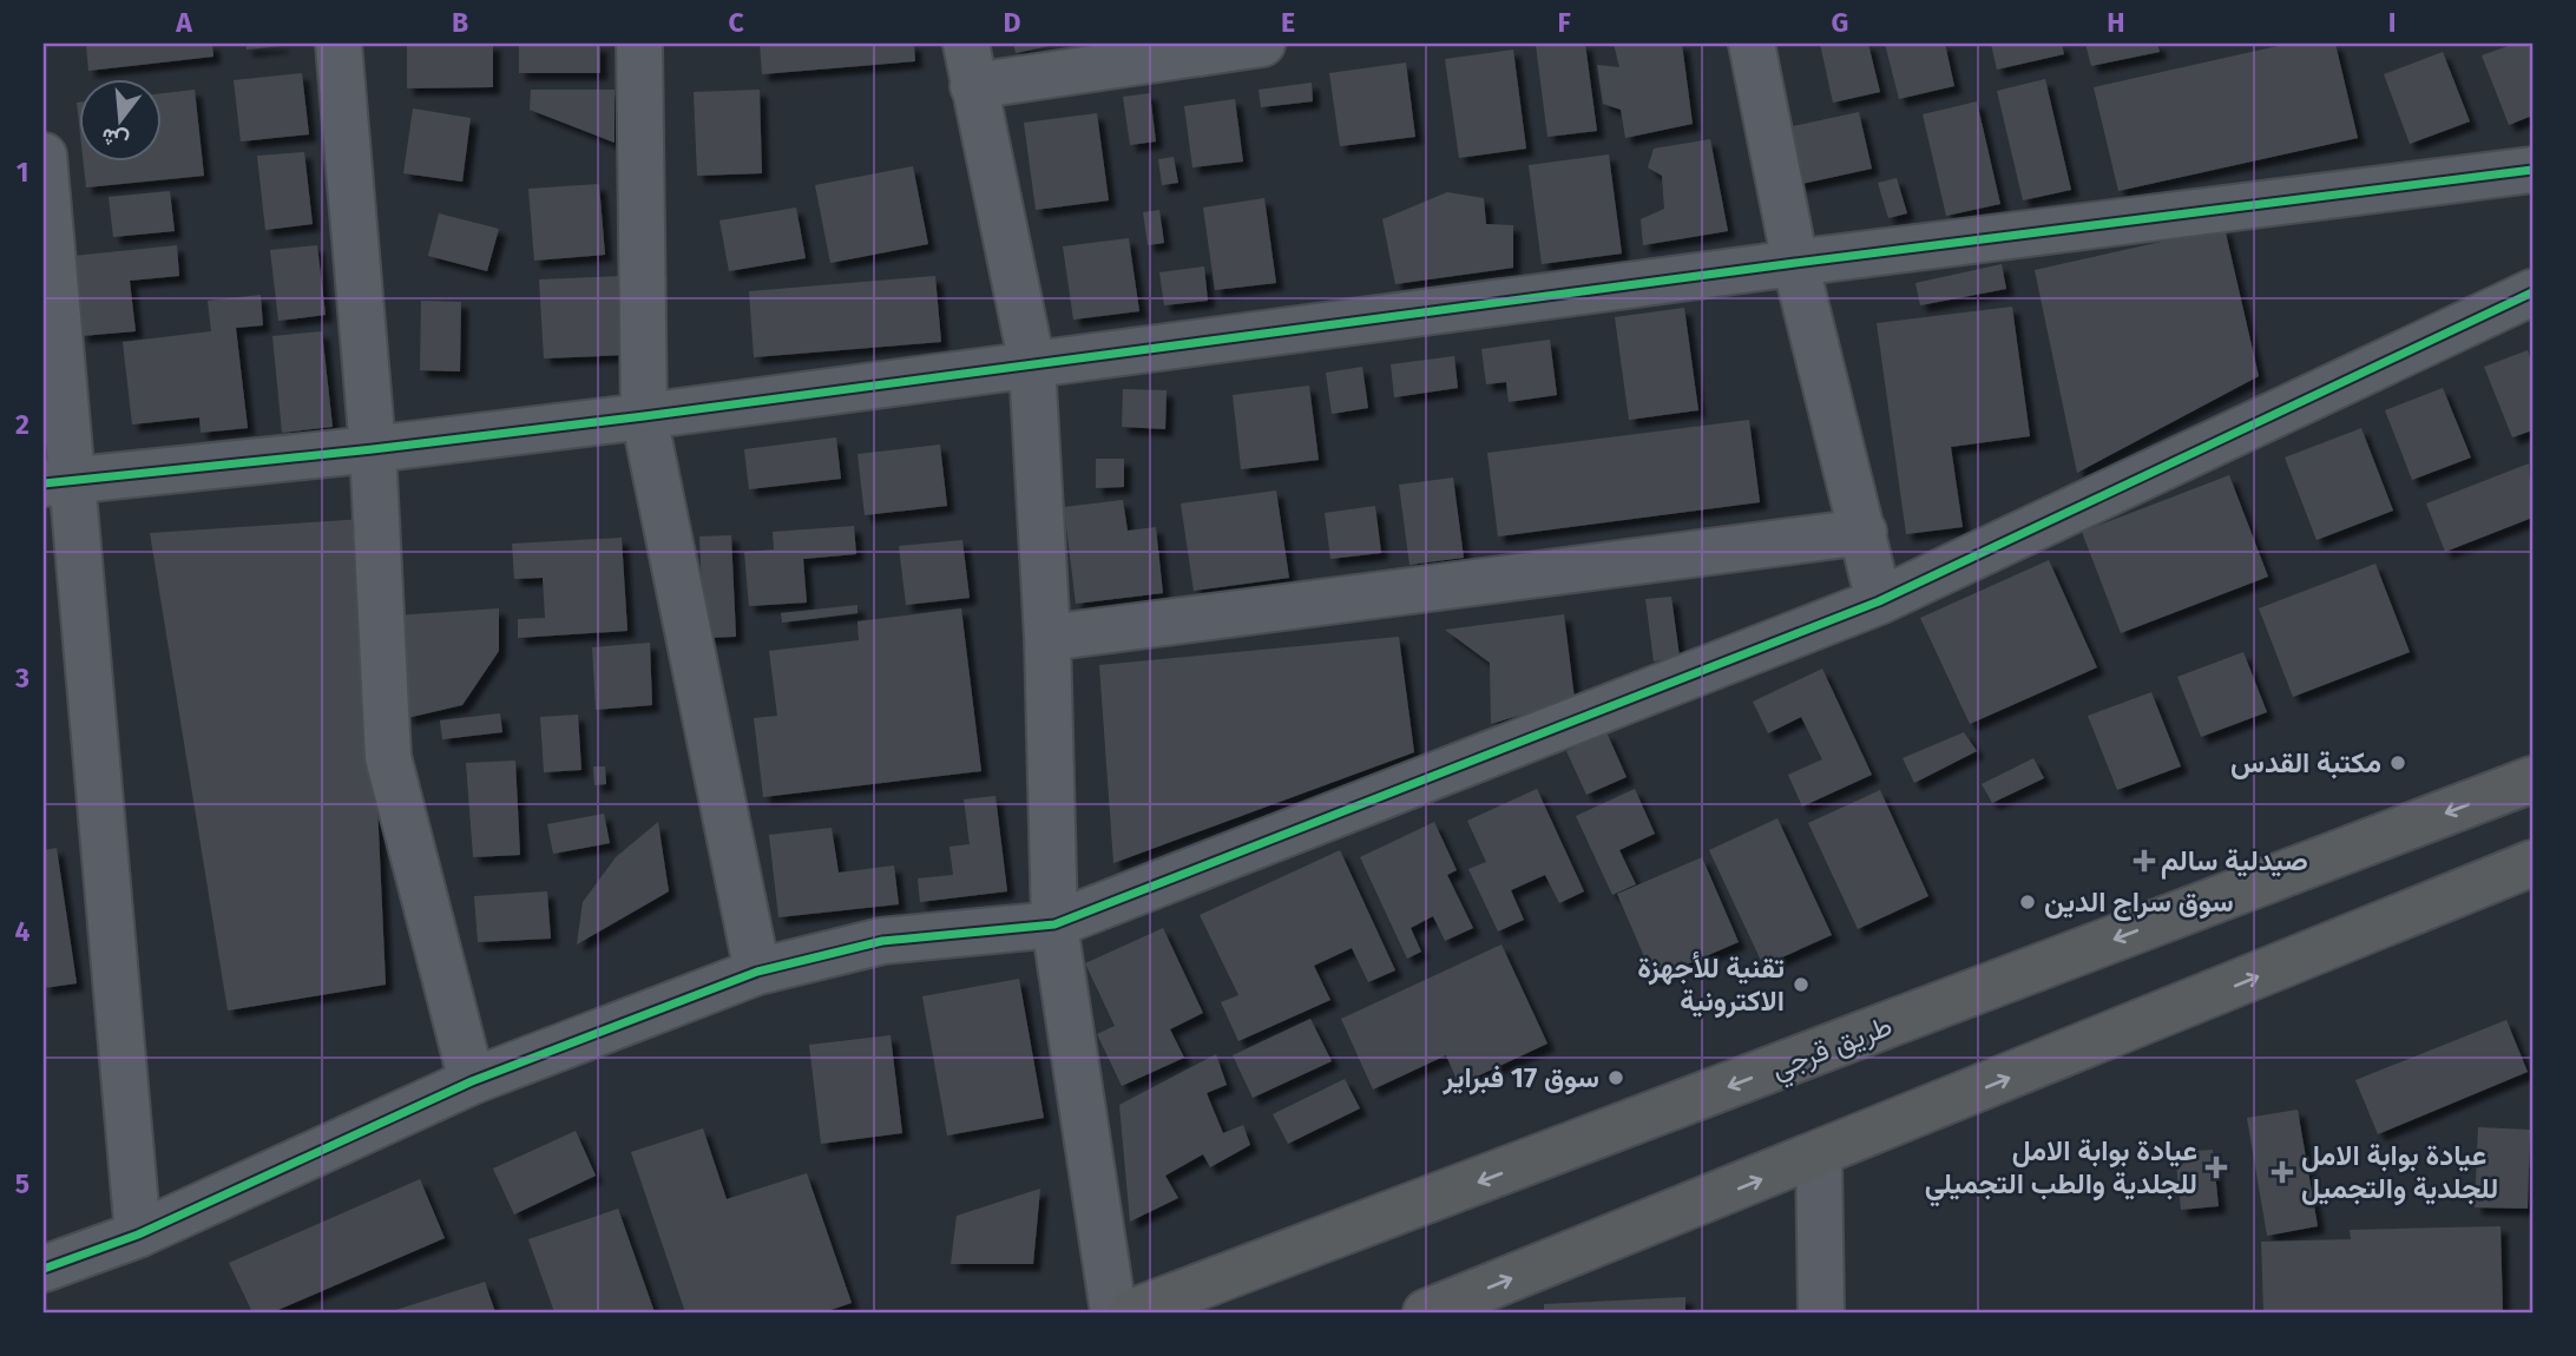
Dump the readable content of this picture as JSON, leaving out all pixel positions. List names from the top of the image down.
{
  "streets": {
    "highway": ["طريق قرجي"]
  },
  "places": {
    "other": [
      "مكتبة القدس",
      "سوق سراج الدين",
      "تقنية للأجهزة الاكترونية",
      "سوق 17 فبراير"
    ],
    "health": ["صيدلية سالم", "عيادة بوابة الامل للجلدية والطب التجميلي", "عيادة بوابة الامل للجلدية والتجميل"]
  },
  "north": "bottom",
  "grid": {
    "columns": [
      "A",
      "B",
      "C",
      "D",
      "E",
      "F",
      "G",
      "H",
      "I"
    ],
    "rows": [
      "1",
      "2",
      "3",
      "4",
      "5"
    ]
  }
}
